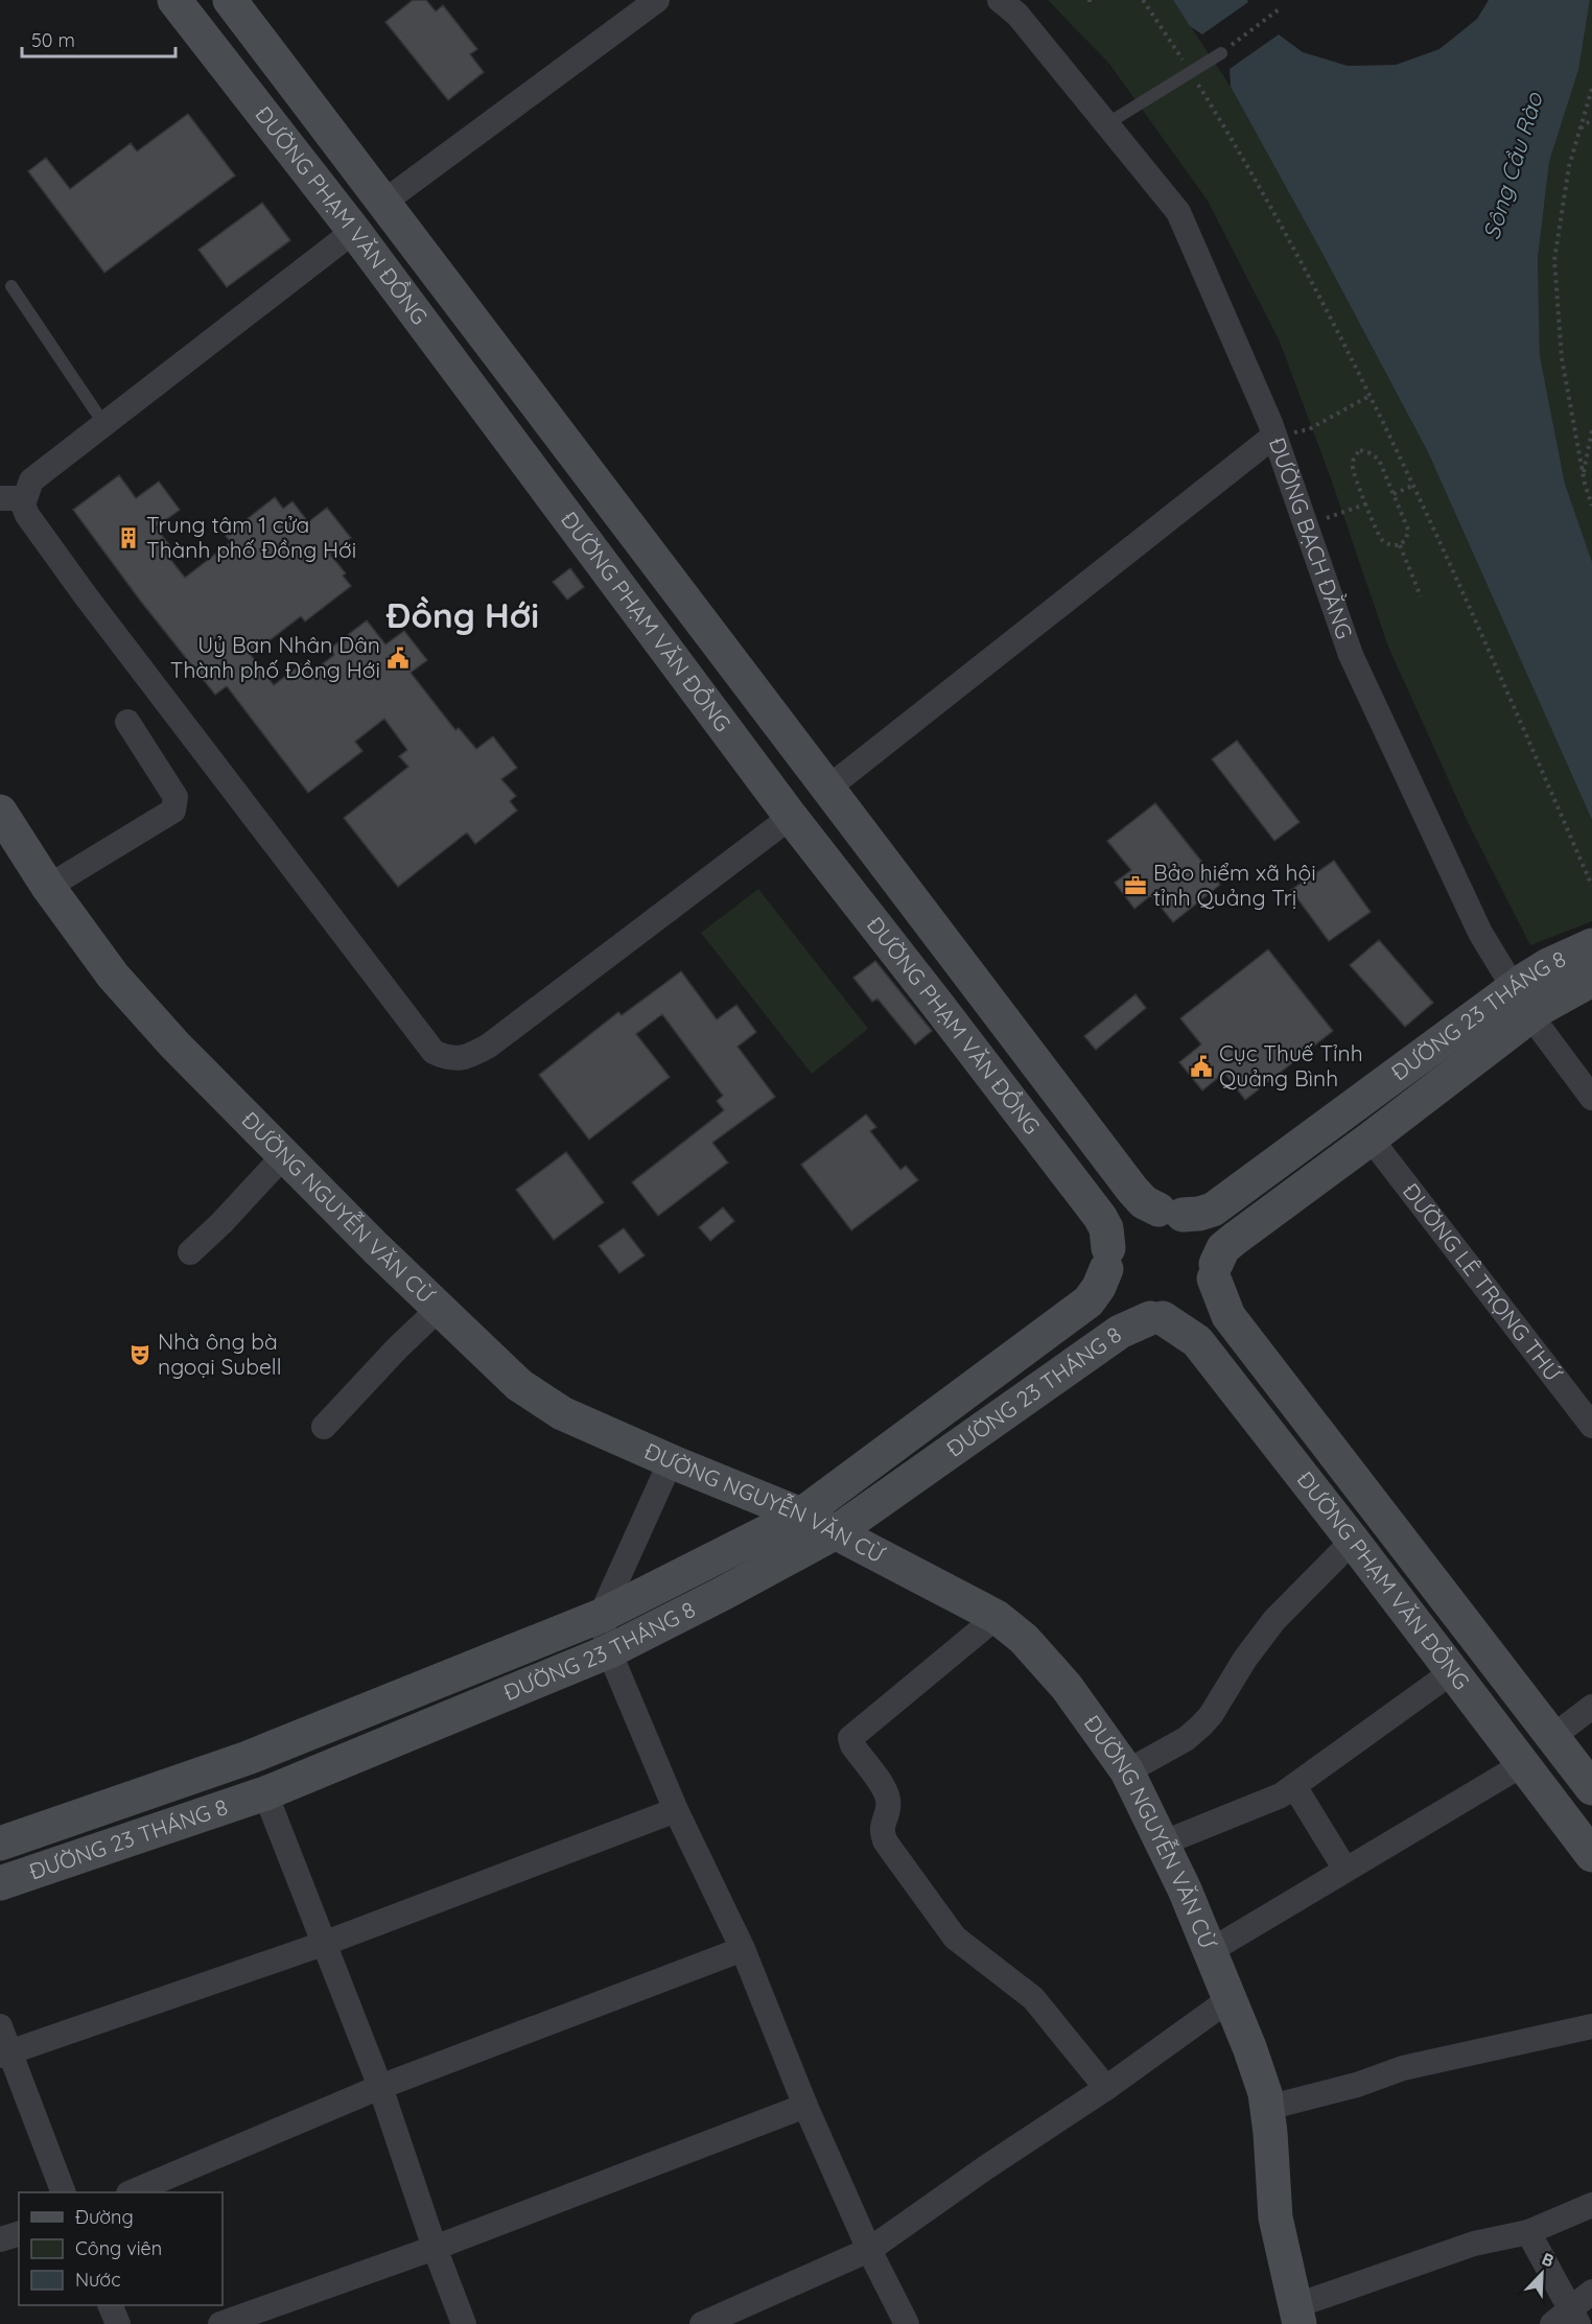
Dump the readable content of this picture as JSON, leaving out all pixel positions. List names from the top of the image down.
{
  "streets": {
    "street": [
      "ĐƯỜNG PHẠM VĂN ĐỒNG",
      "ĐƯỜNG BẠCH ĐẰNG",
      "ĐƯỜNG 23 THÁNG 8",
      "ĐƯỜNG NGUYỄN VĂN CỪ",
      "ĐƯỜNG LÊ TRỌNG THỨ"
    ]
  },
  "crossings": [
    ["ĐƯỜNG PHẠM VĂN ĐỒNG", "ĐƯỜNG 23 THÁNG 8"],
    ["ĐƯỜNG BẠCH ĐẰNG", "ĐƯỜNG 23 THÁNG 8"],
    ["ĐƯỜNG 23 THÁNG 8", "ĐƯỜNG NGUYỄN VĂN CỪ"],
    ["ĐƯỜNG 23 THÁNG 8", "ĐƯỜNG LÊ TRỌNG THỨ"]
  ],
  "districts": ["Đồng Hới"],
  "water": ["Sông Cầu Rào"],
  "places": {
    "building": ["Trung tâm 1 cửa Thành phố Đồng Hới"],
    "public building": ["Uỷ Ban Nhân Dân Thành phố Đồng Hới", "Cục Thuế Tỉnh Quảng Bình"],
    "office": ["Bảo hiểm xã hội tỉnh Quảng Trị"],
    "theatre": ["Nhà ông bà ngoại Subell"]
  },
  "legend": ["Đường", "Công viên", "Nước"],
  "scale_bar": "50 m",
  "north": "top right"
}
